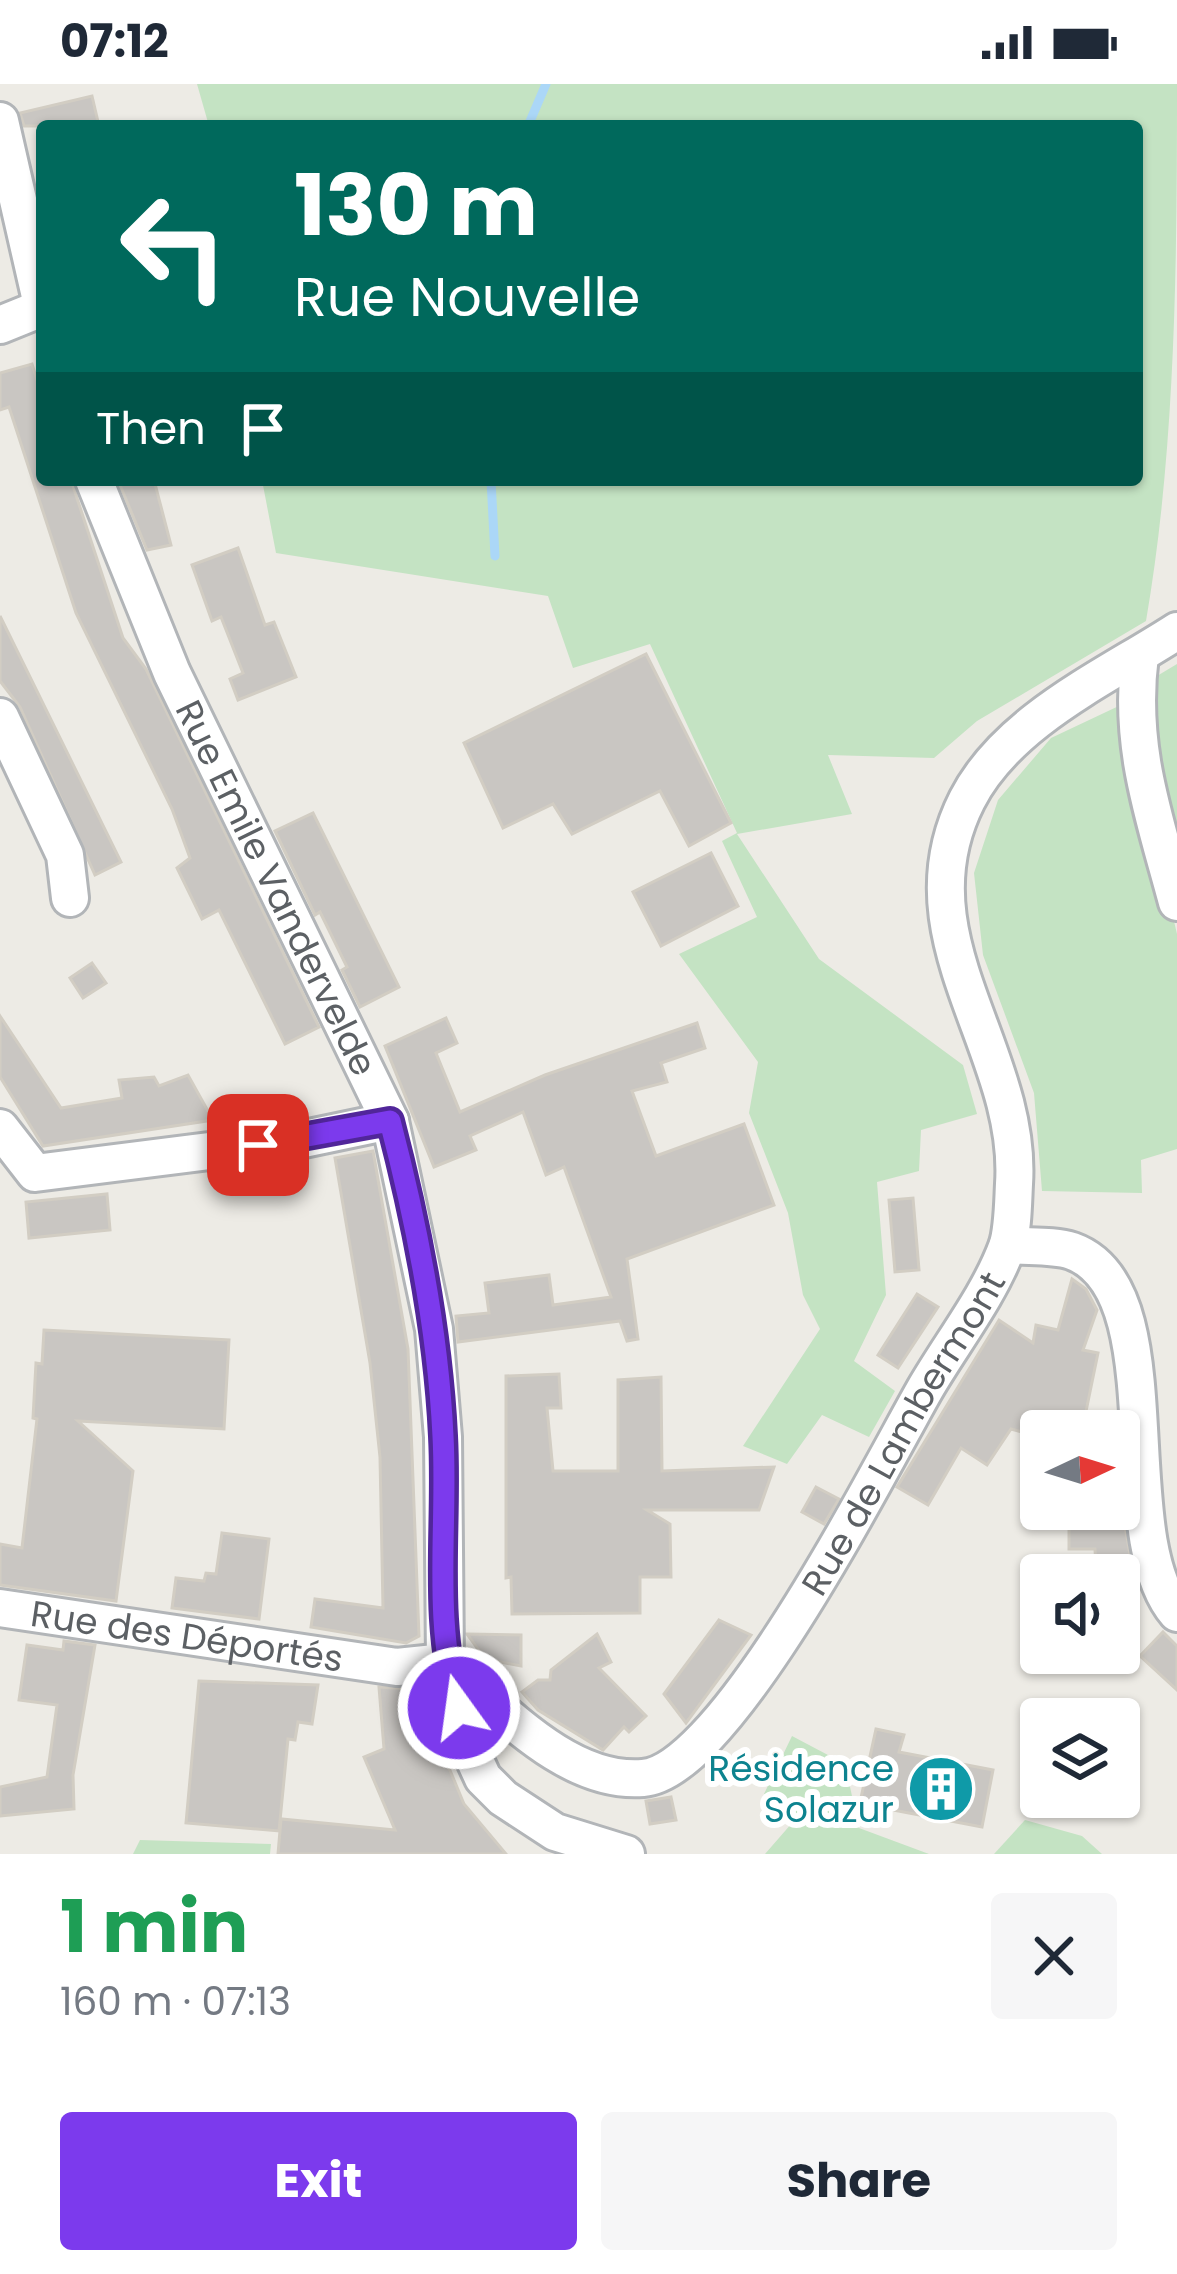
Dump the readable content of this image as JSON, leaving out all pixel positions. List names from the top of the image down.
{
  "streets": {
    "street": ["Rue Emile Vandervelde", "Rue de Lambermont", "Rue des Déportés"]
  },
  "crossings": [
    ["Rue Emile Vandervelde", "Rue de Lambermont"],
    ["Rue Emile Vandervelde", "Rue des Déportés"],
    ["Rue de Lambermont", "Rue des Déportés"]
  ],
  "places": {
    "building": ["Résidence Solazur"]
  },
  "north": "right",
  "page": {
    "status": "07:12",
    "turn": ["130 m", "Rue Nouvelle"],
    "then": "Then",
    "heading": ["1 min", "160 m · 07:13"],
    "buttons": ["Exit", "Share"]
  }
}
